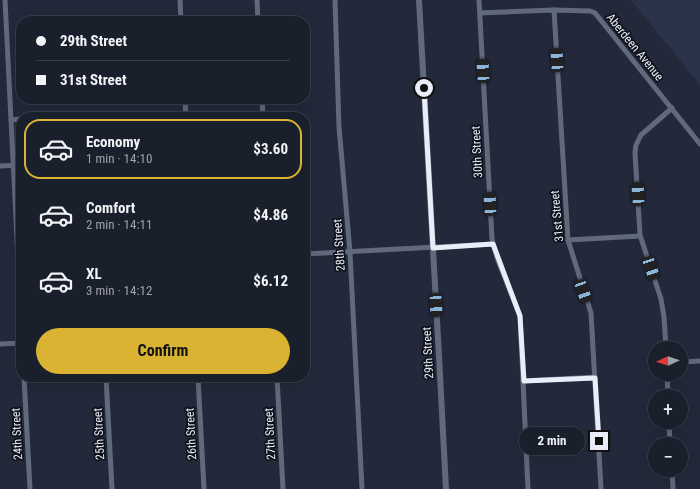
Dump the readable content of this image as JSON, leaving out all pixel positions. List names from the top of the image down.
{
  "streets": {
    "street": [
      "Aberdeen Avenue",
      "30th Street",
      "31st Street",
      "28th Street",
      "29th Street",
      "24th Street",
      "25th Street",
      "26th Street",
      "27th Street"
    ]
  },
  "crossings": [
    ["Aberdeen Avenue", "30th Street"],
    ["Aberdeen Avenue", "31st Street"]
  ],
  "north": "left",
  "page": {
    "banner": ["29th Street", "31st Street"],
    "list": [
      {
        "name": "Economy",
        "note": "1 min · 14:10",
        "value": "$3.60"
      },
      {
        "name": "Comfort",
        "note": "2 min · 14:11",
        "value": "$4.86"
      },
      {
        "name": "XL",
        "note": "3 min · 14:12",
        "value": "$6.12"
      }
    ],
    "buttons": "Confirm",
    "map_buttons": ["+", "−"],
    "bubble": "2 min"
  }
}
